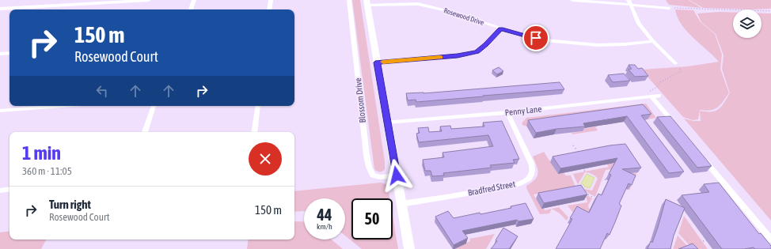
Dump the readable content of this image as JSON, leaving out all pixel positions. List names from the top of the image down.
{
  "streets": {
    "street": [
      "Rosewood Drive",
      "Blossom Drive",
      "Penny Lane",
      "Bradfred Street"
    ]
  },
  "crossings": [
    ["Penny Lane", "Bradfred Street"]
  ],
  "page": {
    "turn": ["150 m", "Rosewood Court"],
    "heading": ["1 min", "360 m · 11:05"],
    "list": [
      {
        "name": "Turn right",
        "note": "Rosewood Court",
        "value": "150 m"
      }
    ],
    "speed": "44 km/h",
    "limit": "50"
  }
}
